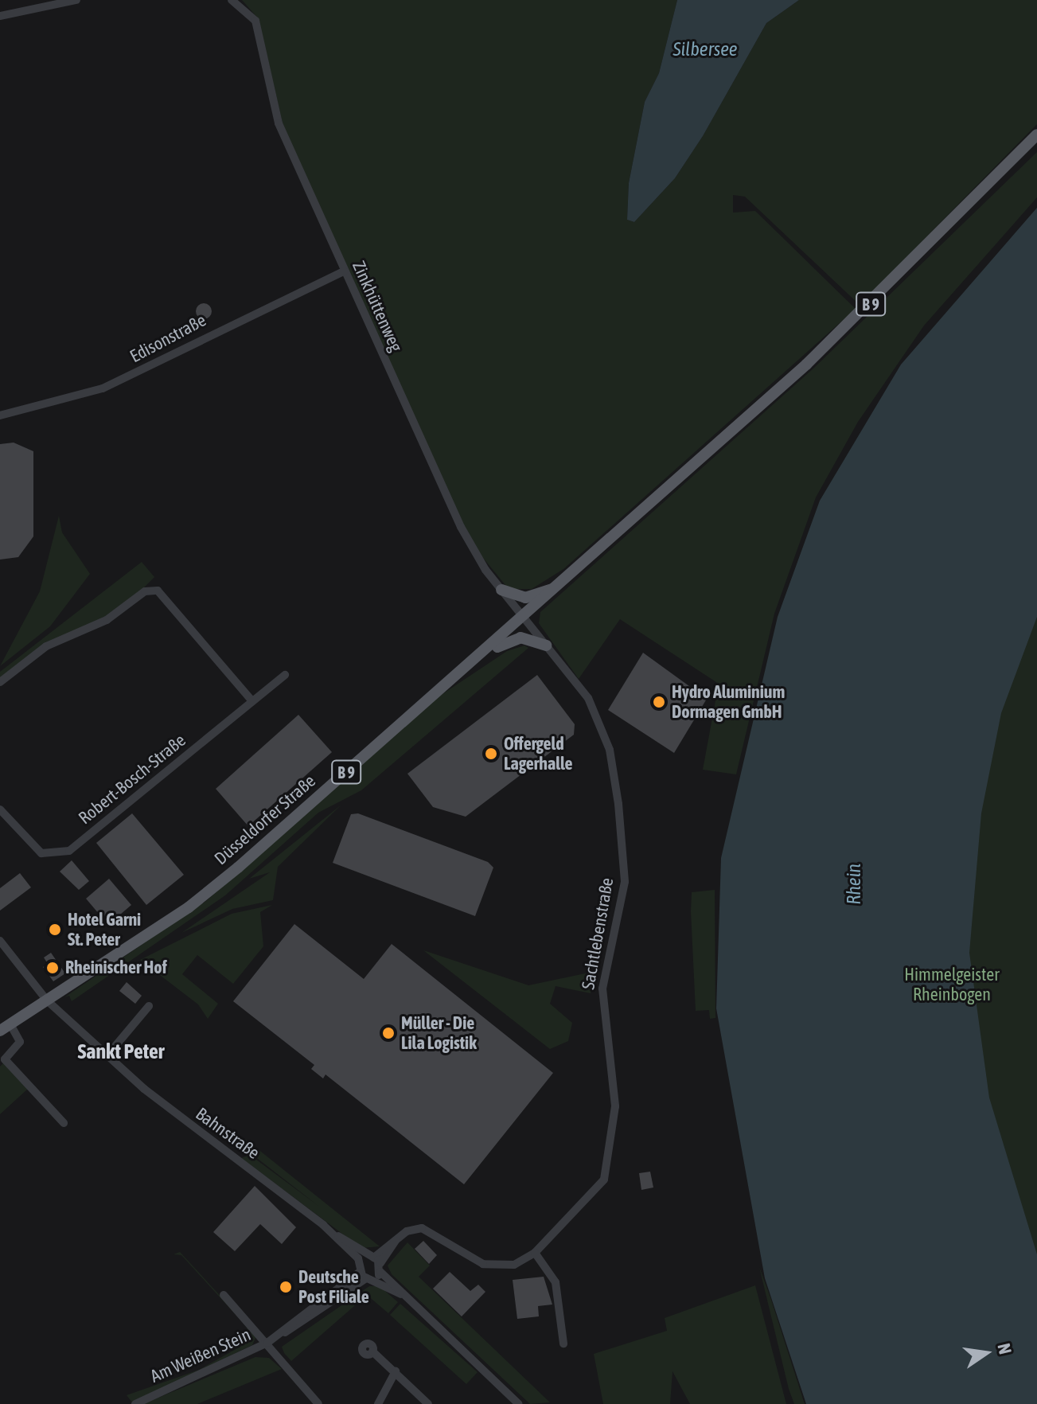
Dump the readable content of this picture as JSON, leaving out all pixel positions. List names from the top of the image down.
{
  "streets": {
    "main road": ["B 9", "Düsseldorfer Straße"],
    "street": [
      "Zinkhüttenweg",
      "Edisonstraße",
      "Robert-Bosch-Straße",
      "Sachtlebenstraße",
      "Bahnstraße",
      "Am Weißen Stein"
    ]
  },
  "crossings": [
    ["B 9", "Zinkhüttenweg"],
    ["B 9", "Düsseldorfer Straße"],
    ["B 9", "Sachtlebenstraße"],
    ["Zinkhüttenweg", "Edisonstraße"],
    ["Zinkhüttenweg", "Düsseldorfer Straße"],
    ["Zinkhüttenweg", "Sachtlebenstraße"],
    ["Düsseldorfer Straße", "Sachtlebenstraße"],
    ["Düsseldorfer Straße", "Bahnstraße"],
    ["Sachtlebenstraße", "Bahnstraße"],
    ["Sachtlebenstraße", "Am Weißen Stein"],
    ["Bahnstraße", "Am Weißen Stein"]
  ],
  "districts": ["Sankt Peter"],
  "water": ["Silbersee", "Rhein"],
  "parks": ["Himmelgeister Rheinbogen"],
  "places": [
    "Hydro Aluminium Dormagen GmbH",
    "Offergeld Lagerhalle",
    "Hotel Garni St. Peter",
    "Rheinischer Hof",
    "Müller - Die Lila Logistik",
    "Deutsche Post Filiale"
  ],
  "north": "right"
}
